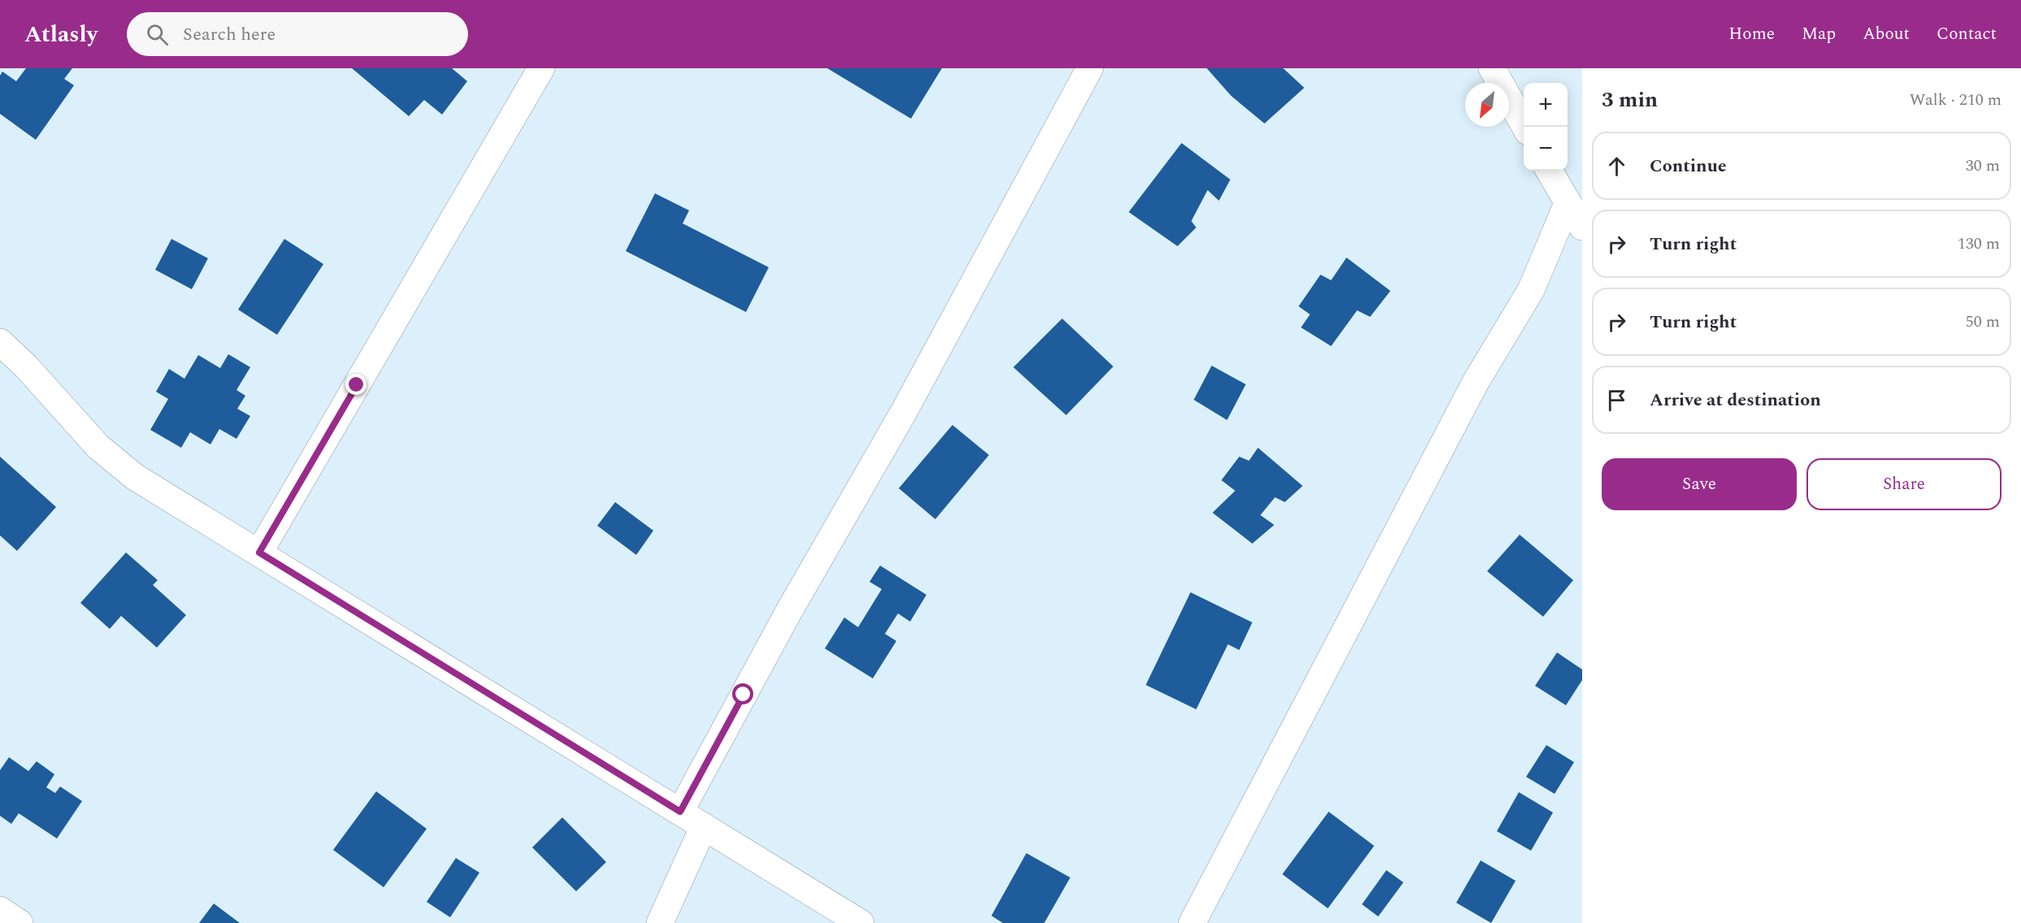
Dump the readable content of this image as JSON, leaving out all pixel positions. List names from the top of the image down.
{
  "north": "bottom left",
  "page": {
    "header": "Atlasly",
    "search": "Search here",
    "nav": [
      "Home",
      "Map",
      "About",
      "Contact"
    ],
    "heading": ["3 min", "Walk · 210 m"],
    "map_buttons": ["+", "−"],
    "list": [
      ["Continue", "30 m"],
      ["Turn right", "130 m"],
      ["Turn right", "50 m"],
      "Arrive at destination"
    ],
    "buttons": ["Save", "Share"]
  }
}
